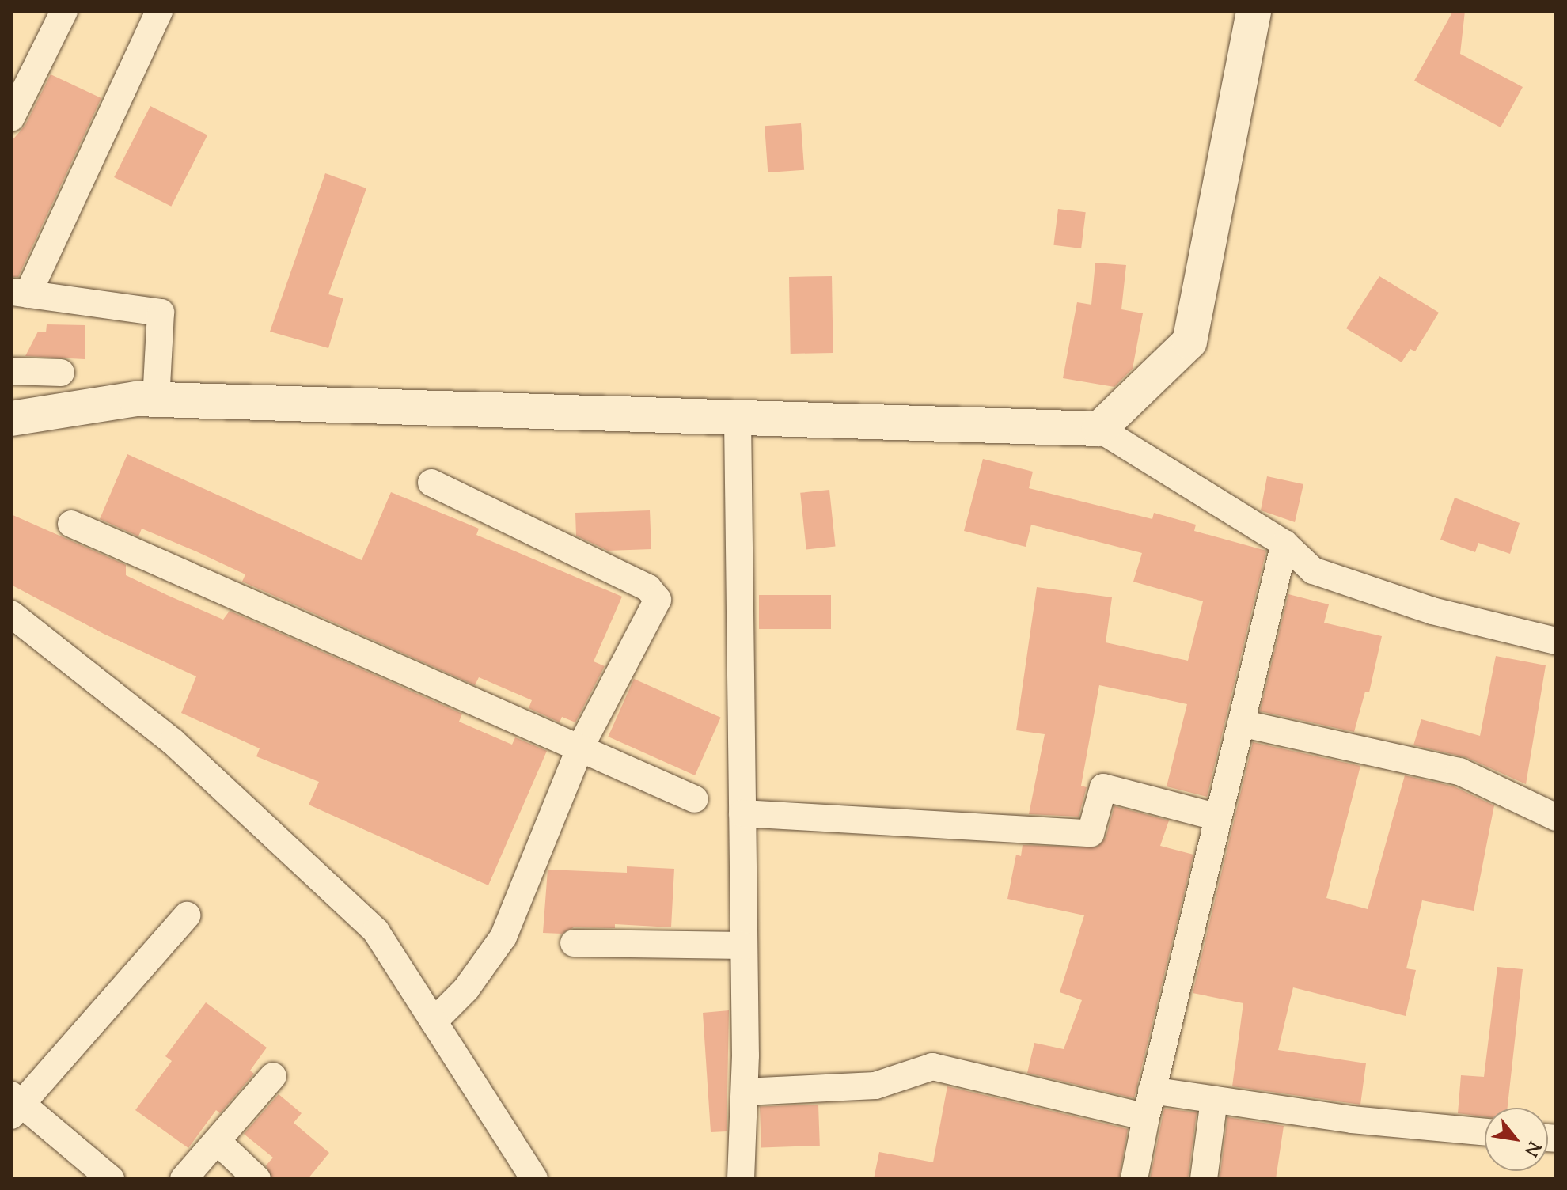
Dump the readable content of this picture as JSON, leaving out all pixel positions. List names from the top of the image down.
{
  "north": "bottom right"
}
